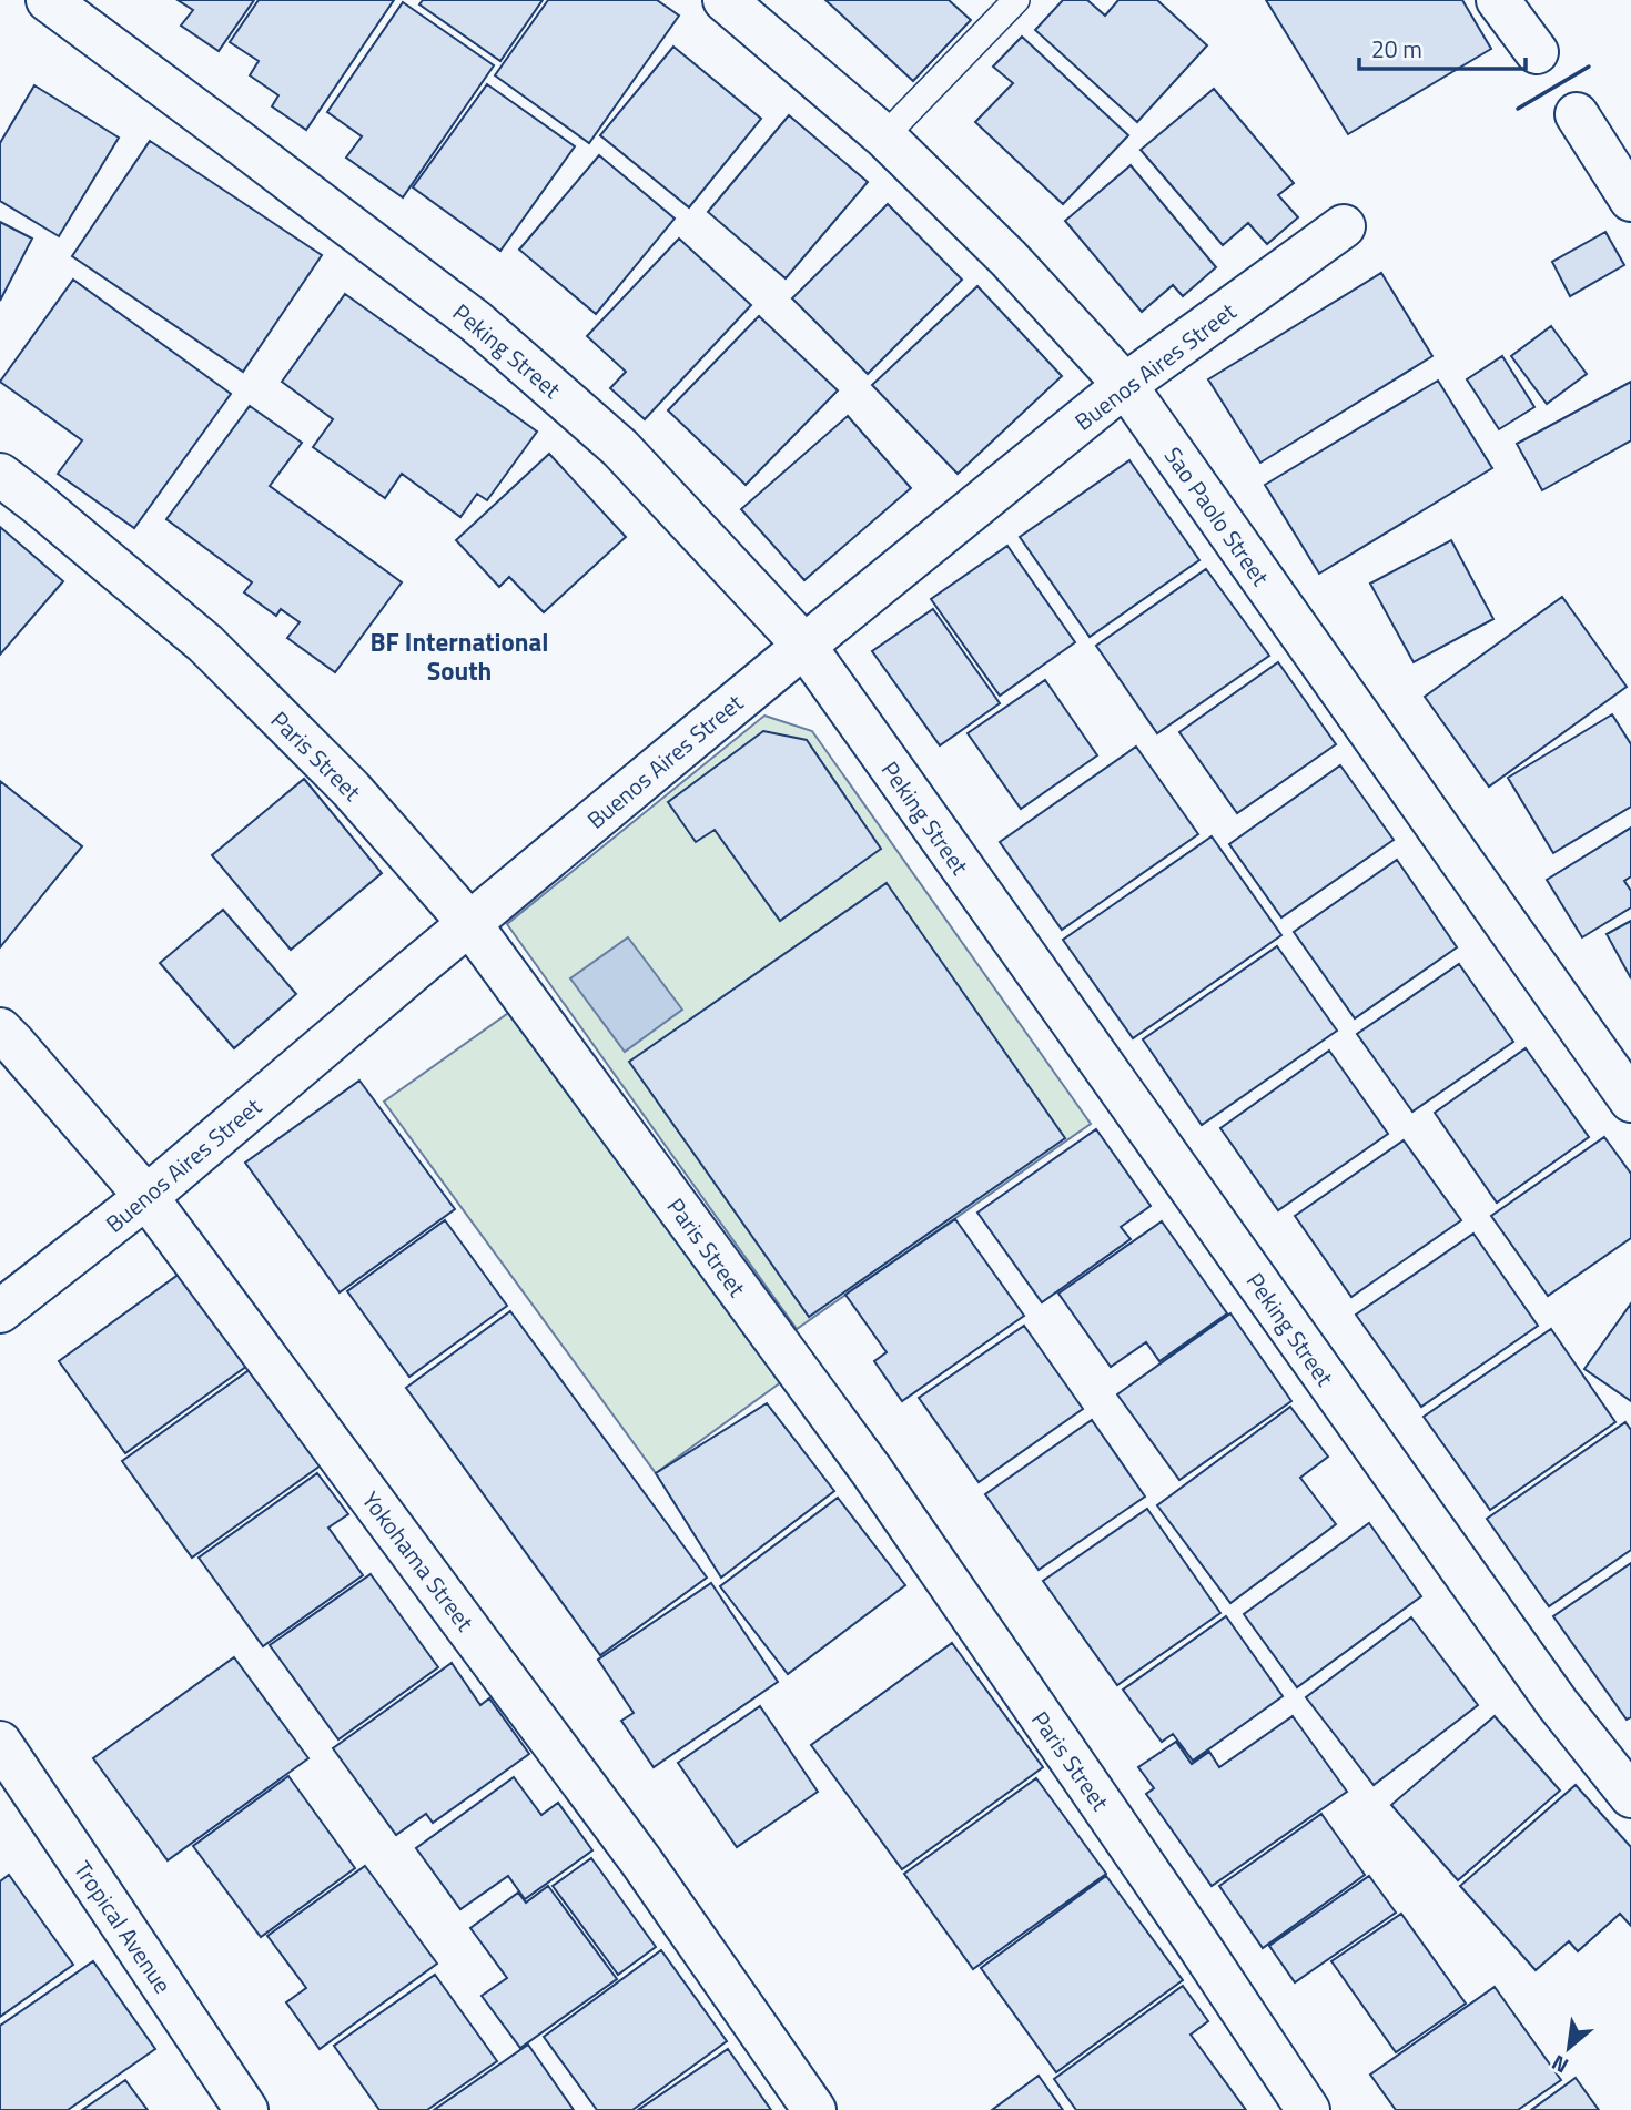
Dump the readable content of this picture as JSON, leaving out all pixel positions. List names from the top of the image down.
{
  "streets": {
    "street": [
      "Peking Street",
      "Buenos Aires Street",
      "Sao Paolo Street",
      "Paris Street",
      "Yokohama Street",
      "Tropical Avenue"
    ]
  },
  "crossings": [
    ["Peking Street", "Buenos Aires Street"],
    ["Buenos Aires Street", "Sao Paolo Street"],
    ["Buenos Aires Street", "Paris Street"],
    ["Buenos Aires Street", "Yokohama Street"]
  ],
  "districts": ["BF International South"],
  "scale_bar": "20 m",
  "north": "bottom left"
}
